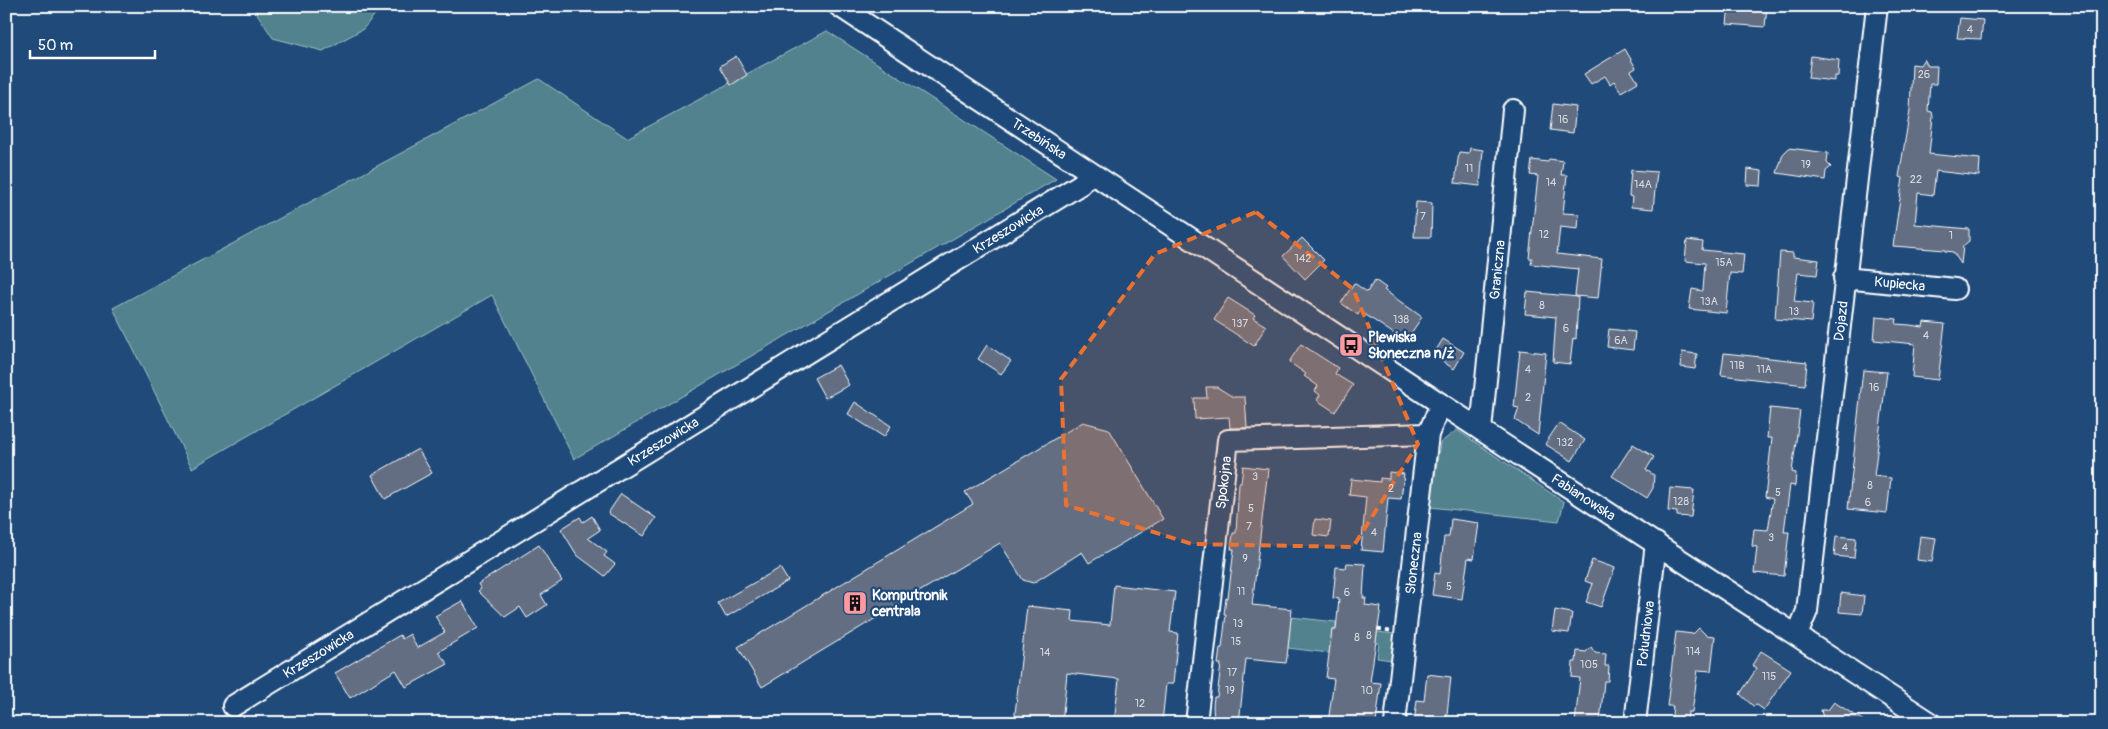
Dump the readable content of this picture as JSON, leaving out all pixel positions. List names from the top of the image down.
{
  "streets": {
    "street": [
      "Trzebińska",
      "Krzeszowicka",
      "Graniczna",
      "Kupiecka",
      "Dojazd",
      "Spokojna",
      "Fabianowska",
      "Słoneczna",
      "Południowa"
    ]
  },
  "crossings": [
    ["Trzebińska", "Krzeszowicka"],
    ["Trzebińska", "Fabianowska"],
    ["Graniczna", "Fabianowska"],
    ["Kupiecka", "Dojazd"],
    ["Dojazd", "Fabianowska"],
    ["Spokojna", "Słoneczna"],
    ["Fabianowska", "Słoneczna"],
    ["Fabianowska", "Południowa"]
  ],
  "places": {
    "bus stop": ["Plewiska Słoneczna n/ż"],
    "building": ["Komputronik centrala"]
  },
  "house_numbers": [
    "4",
    "26",
    "16",
    "19",
    "11",
    "22",
    "14",
    "14A",
    "7",
    "12",
    "1",
    "142",
    "15A",
    "13A",
    "8",
    "13",
    "138",
    "137",
    "6",
    "4",
    "6A",
    "11B",
    "4",
    "11A",
    "16",
    "2",
    "132",
    "3",
    "8",
    "2",
    "5",
    "128",
    "6",
    "5",
    "7",
    "4",
    "3",
    "4",
    "9",
    "5",
    "11",
    "6",
    "13",
    "8",
    "8",
    "15",
    "114",
    "14",
    "105",
    "17",
    "115",
    "19",
    "10",
    "12"
  ],
  "scale_bar": "50 m"
}
